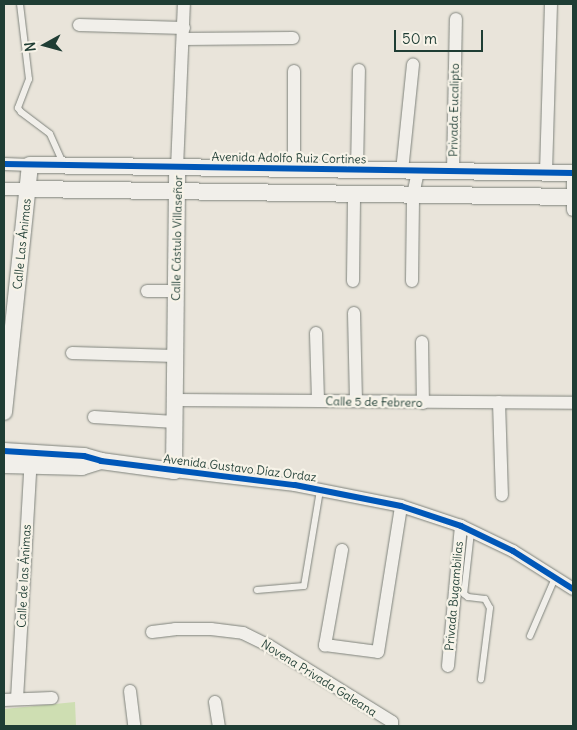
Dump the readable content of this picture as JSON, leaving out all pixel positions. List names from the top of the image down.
{
  "streets": {
    "street": [
      "Privada Eucalipto",
      "Avenida Adolfo Ruiz Cortines",
      "Calle Cástulo Villaseñor",
      "Calle Las Ánimas",
      "Calle 5 de Febrero",
      "Avenida Gustavo Díaz Ordaz",
      "Calle de las Ánimas",
      "Privada Bugambilias",
      "Novena Privada Galeana"
    ]
  },
  "crossings": [
    ["Privada Eucalipto", "Avenida Adolfo Ruiz Cortines"],
    ["Avenida Adolfo Ruiz Cortines", "Calle Cástulo Villaseñor"],
    ["Avenida Adolfo Ruiz Cortines", "Calle Las Ánimas"],
    ["Calle Cástulo Villaseñor", "Calle 5 de Febrero"],
    ["Calle Cástulo Villaseñor", "Avenida Gustavo Díaz Ordaz"],
    ["Avenida Gustavo Díaz Ordaz", "Calle de las Ánimas"],
    ["Avenida Gustavo Díaz Ordaz", "Privada Bugambilias"]
  ],
  "scale_bar": "50 m",
  "north": "left"
}
